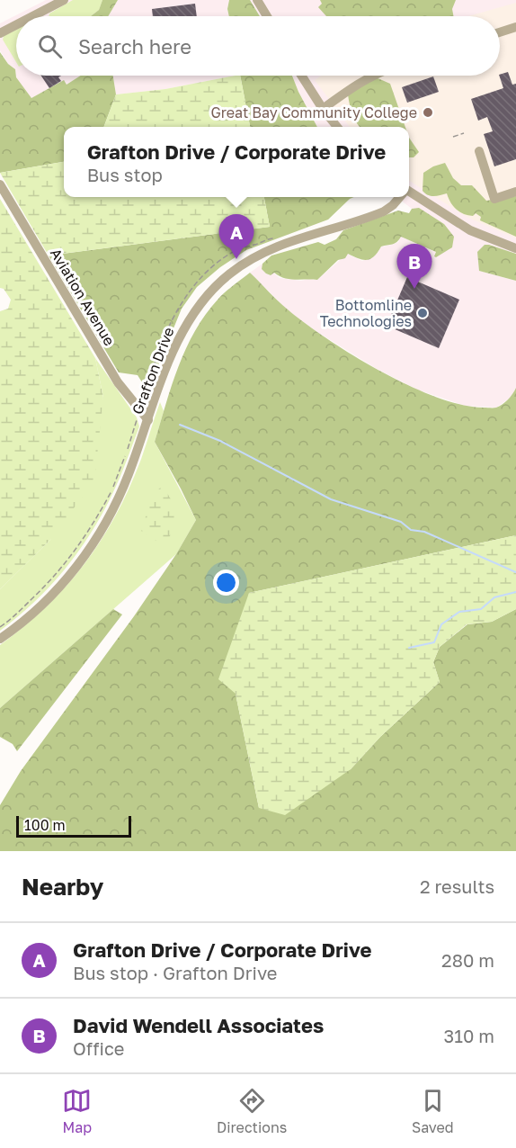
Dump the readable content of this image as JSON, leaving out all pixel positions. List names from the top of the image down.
{
  "streets": {
    "street": ["Aviation Avenue", "Grafton Drive"]
  },
  "crossings": [
    ["Aviation Avenue", "Grafton Drive"]
  ],
  "places": ["Great Bay Community College", "Bottomline Technologies"],
  "scale_bar": "100 m",
  "page": {
    "search": "Search here",
    "popup": ["Grafton Drive / Corporate Drive", "Bus stop"],
    "pins": ["A", "B"],
    "scale": "100 m",
    "heading": ["Nearby", "2 results"],
    "list": [
      {
        "mark": "A",
        "name": "Grafton Drive / Corporate Drive",
        "note": "Bus stop · Grafton Drive",
        "value": "280 m"
      },
      {
        "mark": "B",
        "name": "David Wendell Associates",
        "note": "Office",
        "value": "310 m"
      }
    ],
    "nav": ["Map", "Directions", "Saved"]
  }
}
